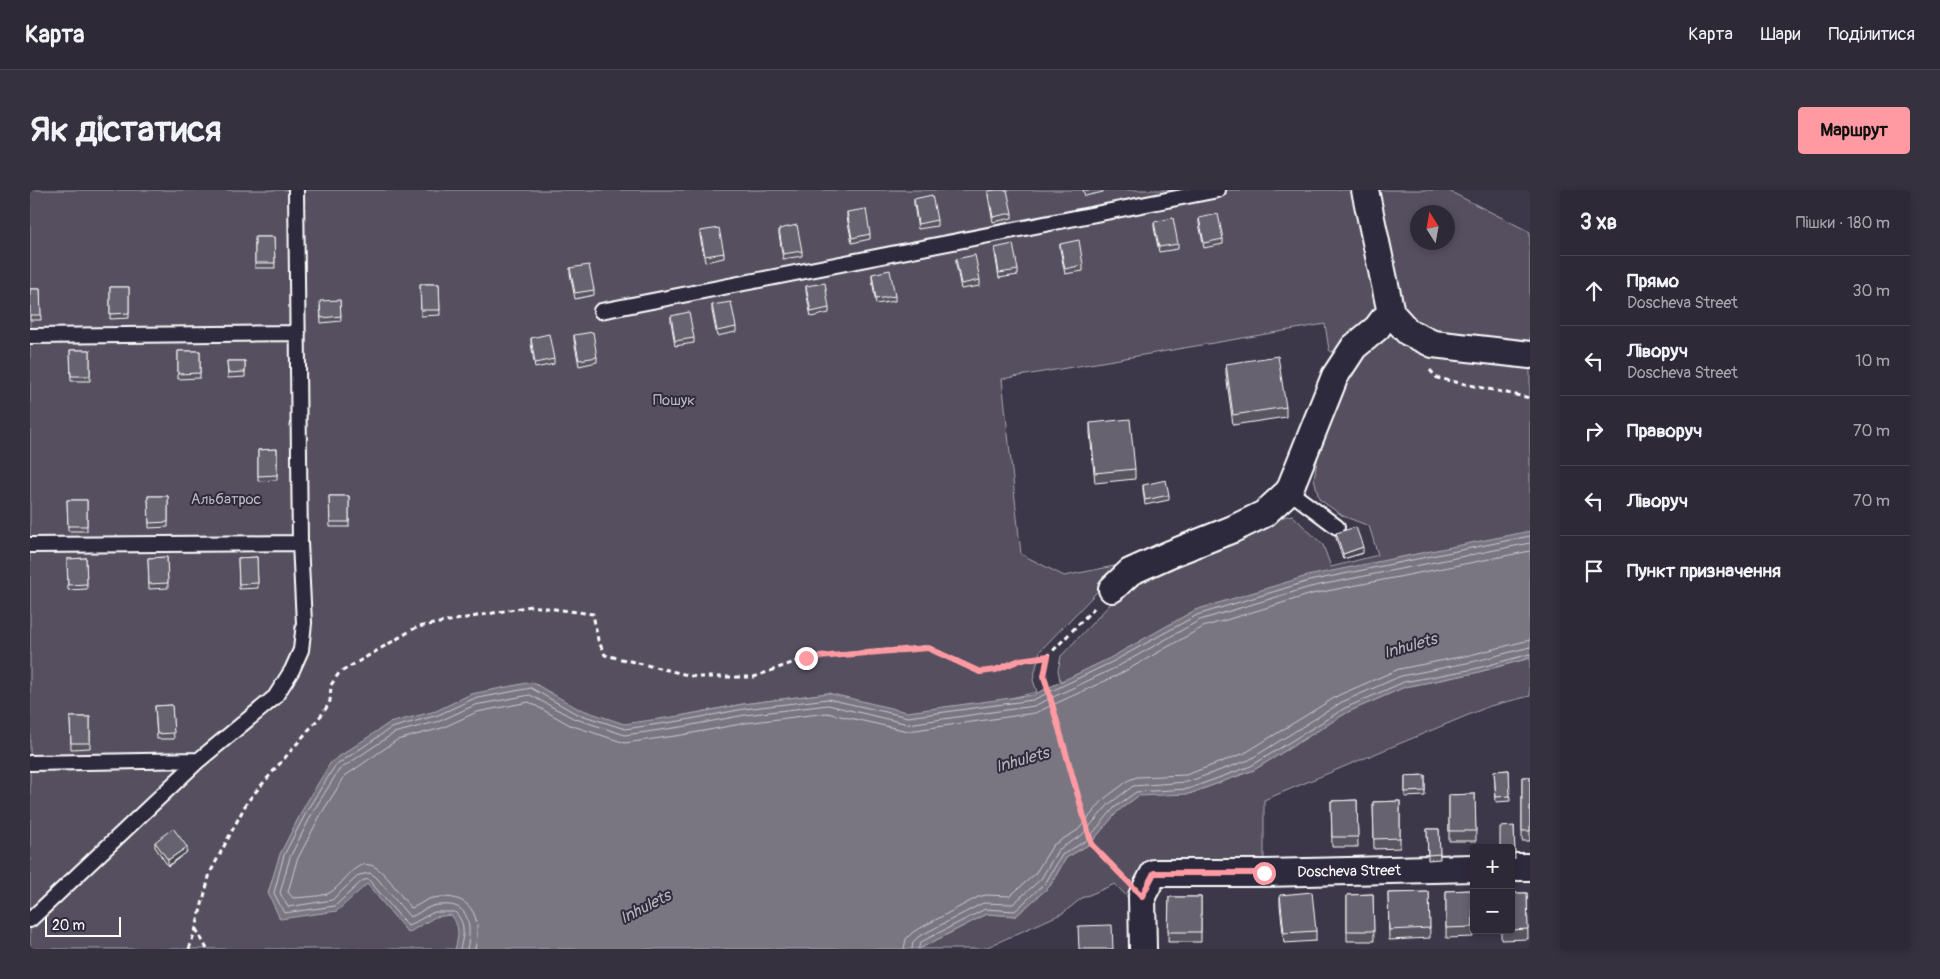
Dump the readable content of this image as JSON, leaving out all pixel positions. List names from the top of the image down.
{
  "streets": {
    "street": ["Doscheva Street"]
  },
  "water": ["Inhulets"],
  "parks": ["Пошук", "Альбатрос"],
  "scale_bar": "20 m",
  "north": "top",
  "page": {
    "header": "Карта",
    "nav": ["Карта", "Шари", "Поділитися"],
    "buttons": "Маршрут",
    "title": "Як дістатися",
    "heading": ["3 хв", "Пішки · 180 m"],
    "list": [
      ["Прямо", "Doscheva Street", "30 m"],
      ["Ліворуч", "Doscheva Street", "10 m"],
      ["Праворуч", "70 m"],
      ["Ліворуч", "70 m"],
      "Пункт призначення"
    ],
    "map_buttons": ["+", "−"],
    "scale": "20 m"
  }
}
